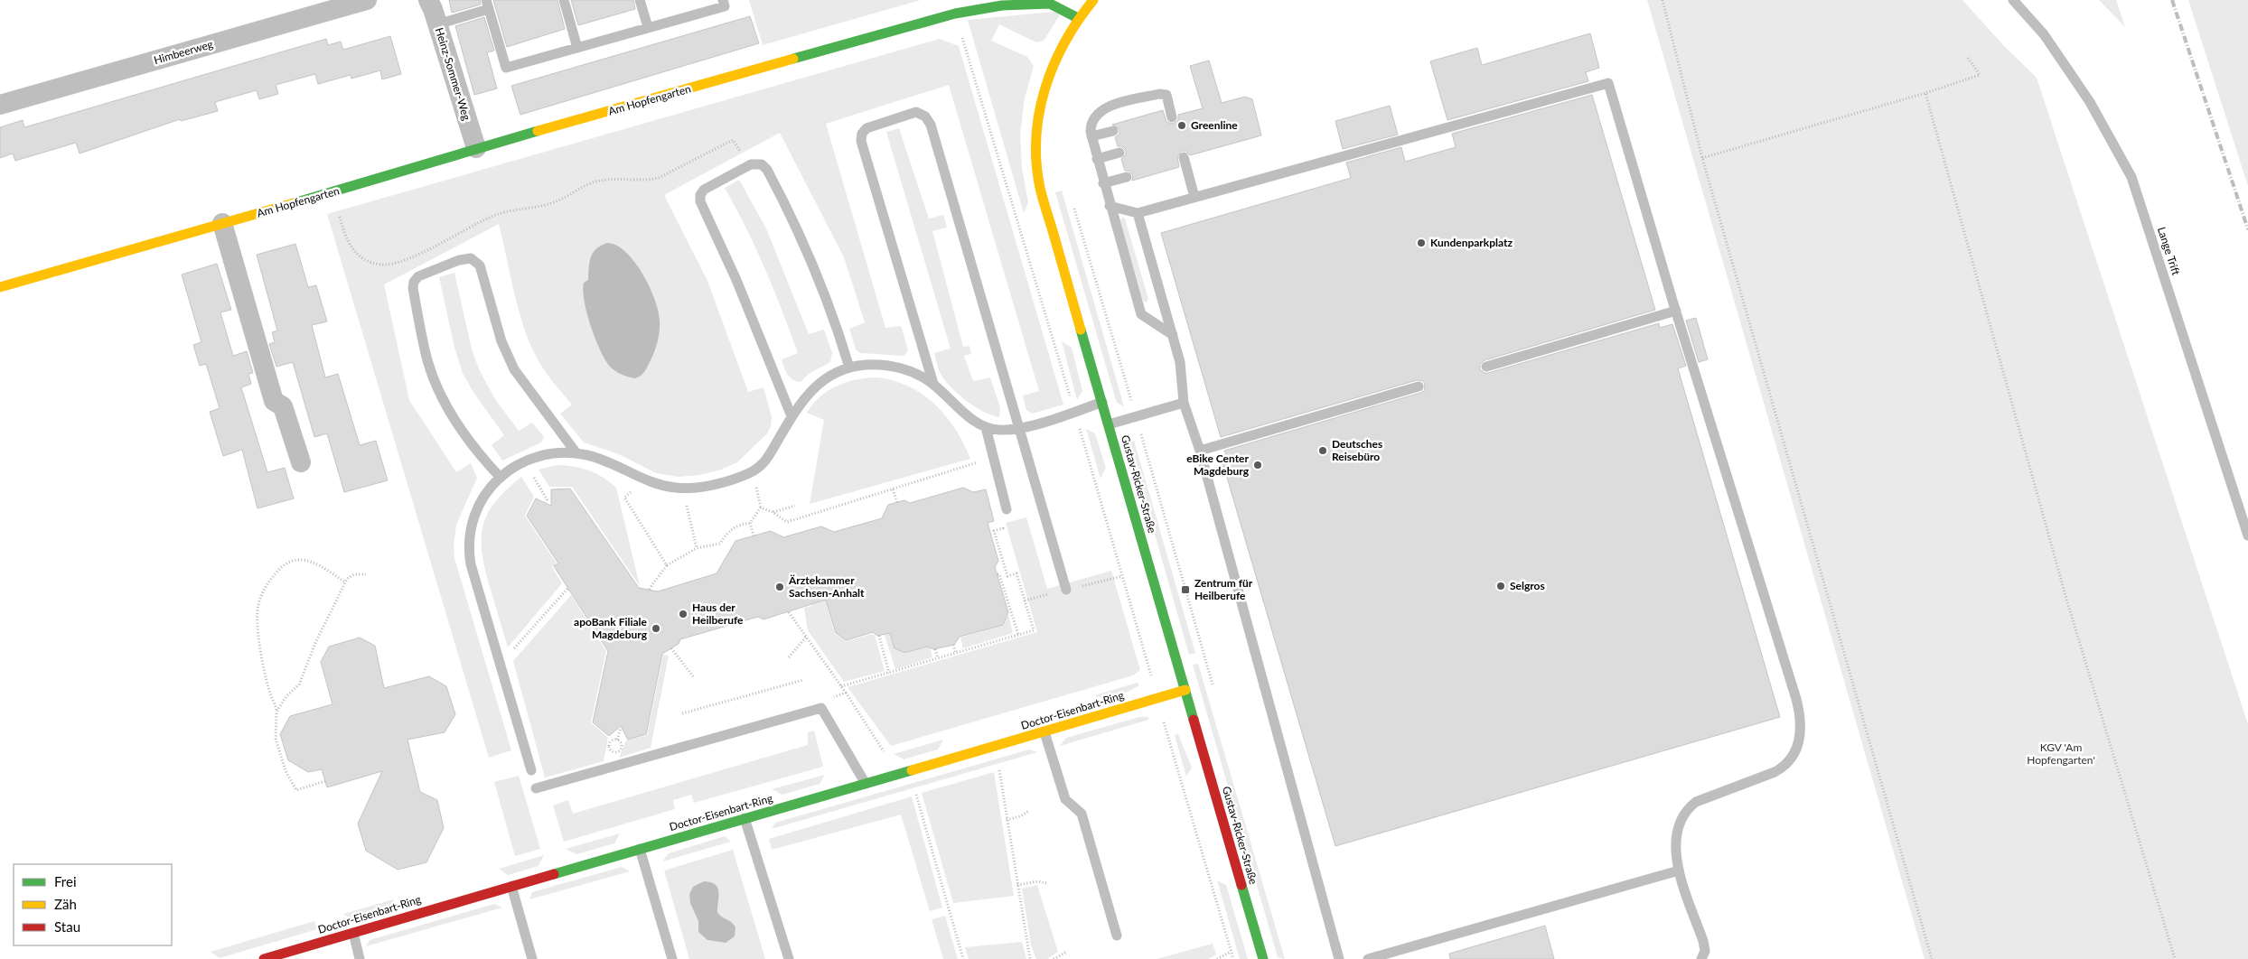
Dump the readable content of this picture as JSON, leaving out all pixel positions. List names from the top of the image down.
{
  "streets": {
    "street": [
      "Himbeerweg",
      "Heinz-Sommer-Weg",
      "Am Hopfengarten",
      "Gustav-Ricker-Straße",
      "Doctor-Eisenbart-Ring"
    ],
    "lane": ["Lange Trift"]
  },
  "crossings": [
    ["Heinz-Sommer-Weg", "Am Hopfengarten"],
    ["Am Hopfengarten", "Gustav-Ricker-Straße"],
    ["Gustav-Ricker-Straße", "Doctor-Eisenbart-Ring"]
  ],
  "parks": ["KGV 'Am Hopfengarten'"],
  "places": {
    "other": [
      "Greenline",
      "Kundenparkplatz",
      "Deutsches Reisebüro",
      "eBike Center Magdeburg",
      "Selgros",
      "Ärztekammer Sachsen-Anhalt",
      "Haus der Heilberufe",
      "apoBank Filiale Magdeburg"
    ],
    "transit": ["Zentrum für Heilberufe"]
  },
  "legend": ["Frei", "Zäh", "Stau"]
}
